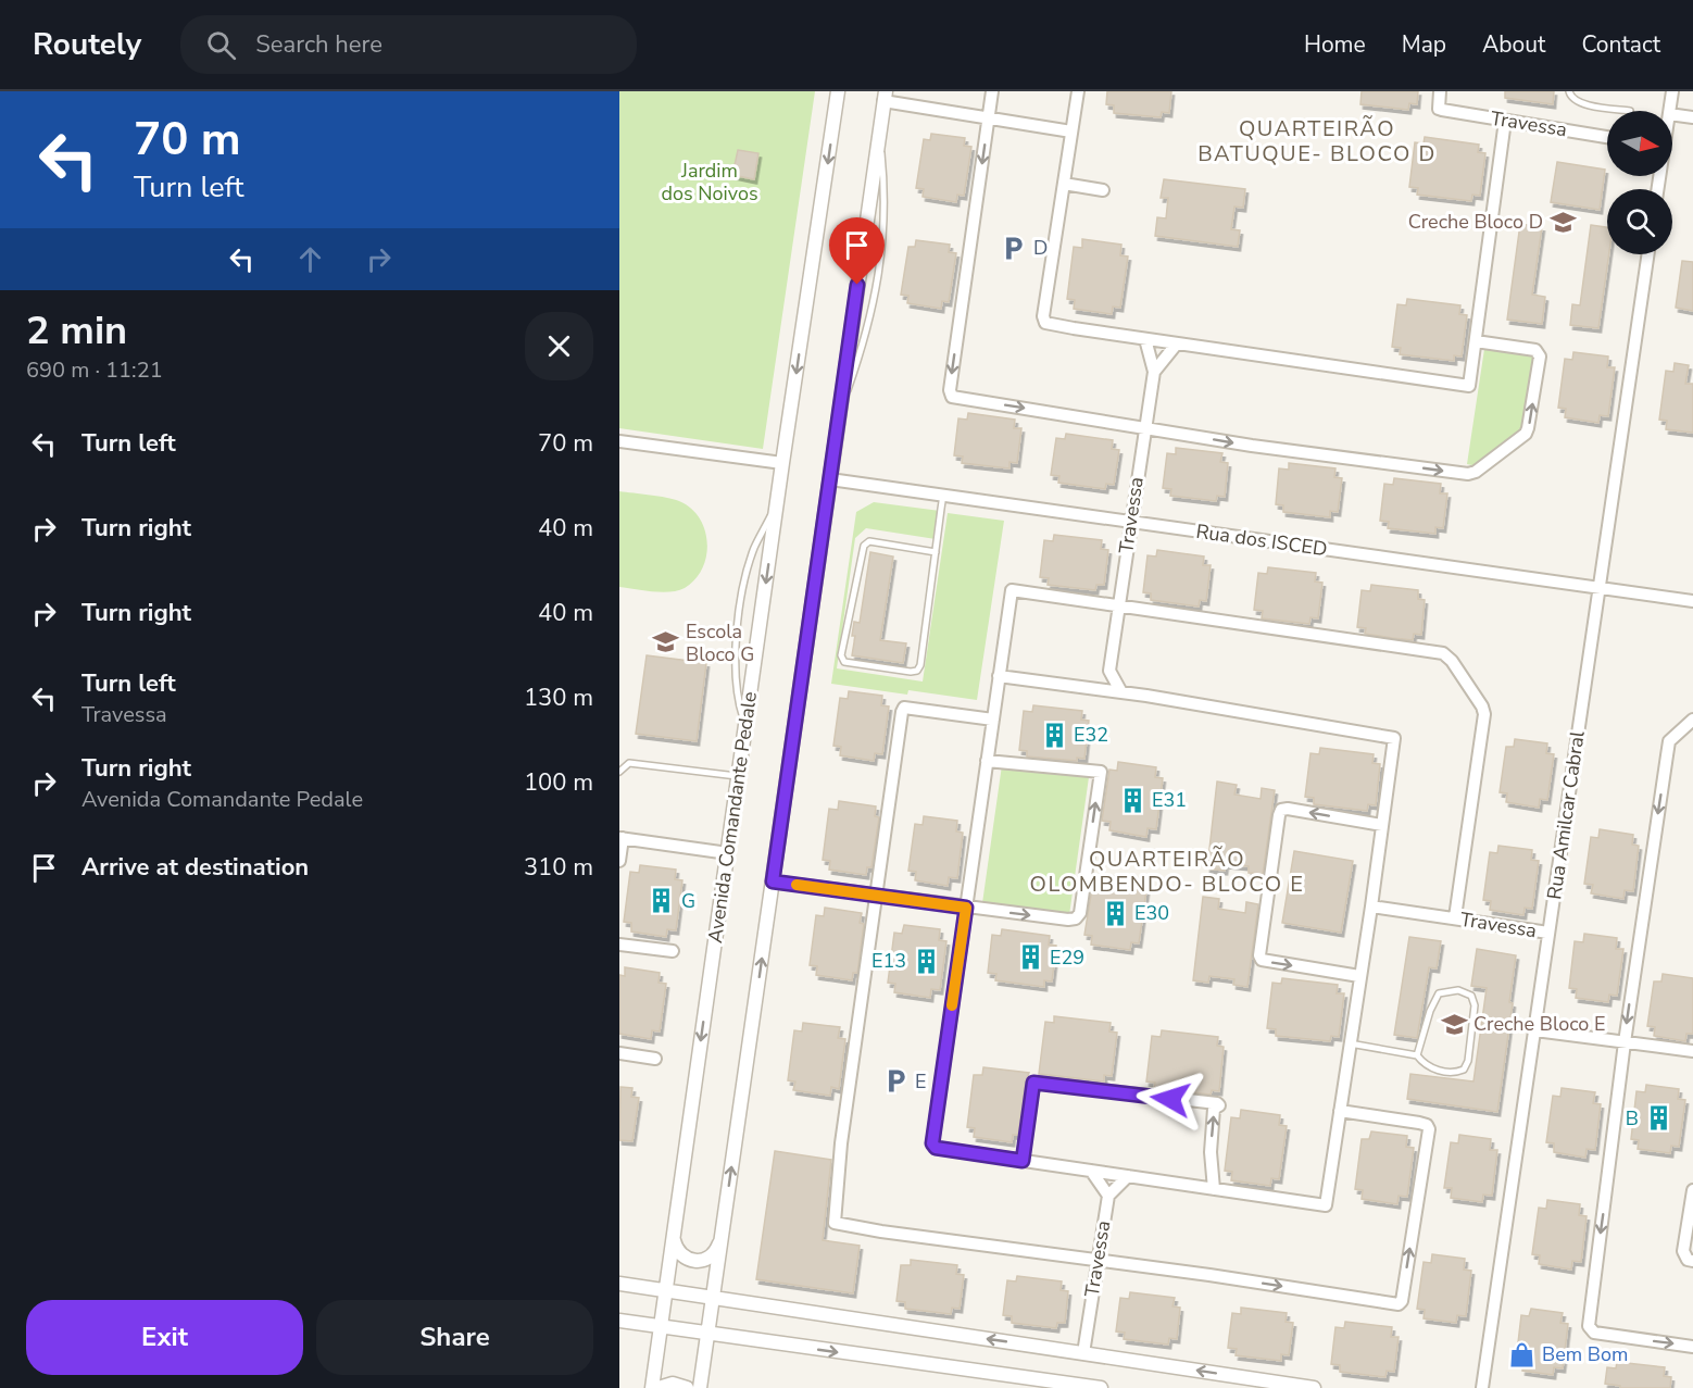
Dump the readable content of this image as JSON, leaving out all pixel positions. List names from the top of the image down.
{
  "streets": {
    "street": [
      "Travessa",
      "Rua dos ISCED",
      "Rua Amilcar Cabral",
      "Avenida Comandante Pedale"
    ]
  },
  "crossings": [
    ["Travessa", "Rua dos ISCED"],
    ["Travessa", "Rua Amilcar Cabral"],
    ["Rua dos ISCED", "Rua Amilcar Cabral"]
  ],
  "districts": ["QUARTEIRÃO BATUQUE- BLOCO D", "QUARTEIRÃO OLOMBENDO- BLOCO E"],
  "parks": ["Jardim dos Noivos"],
  "places": {
    "school or university": ["Creche Bloco D", "Escola Bloco G", "Creche Bloco E"],
    "parking": ["D", "E"],
    "building": [
      "E32",
      "E31",
      "G",
      "E30",
      "E29",
      "E13",
      "B"
    ],
    "shop": ["Bem Bom"]
  },
  "north": "right",
  "page": {
    "header": "Routely",
    "search": "Search here",
    "nav": [
      "Home",
      "Map",
      "About",
      "Contact"
    ],
    "turn": ["70 m", "Turn left"],
    "heading": ["2 min", "690 m · 11:21"],
    "list": [
      {
        "name": "Turn left",
        "value": "70 m"
      },
      {
        "name": "Turn right",
        "value": "40 m"
      },
      {
        "name": "Turn right",
        "value": "40 m"
      },
      {
        "name": "Turn left",
        "note": "Travessa",
        "value": "130 m"
      },
      {
        "name": "Turn right",
        "note": "Avenida Comandante Pedale",
        "value": "100 m"
      },
      {
        "name": "Arrive at destination",
        "value": "310 m"
      }
    ],
    "buttons": ["Exit", "Share"]
  }
}
